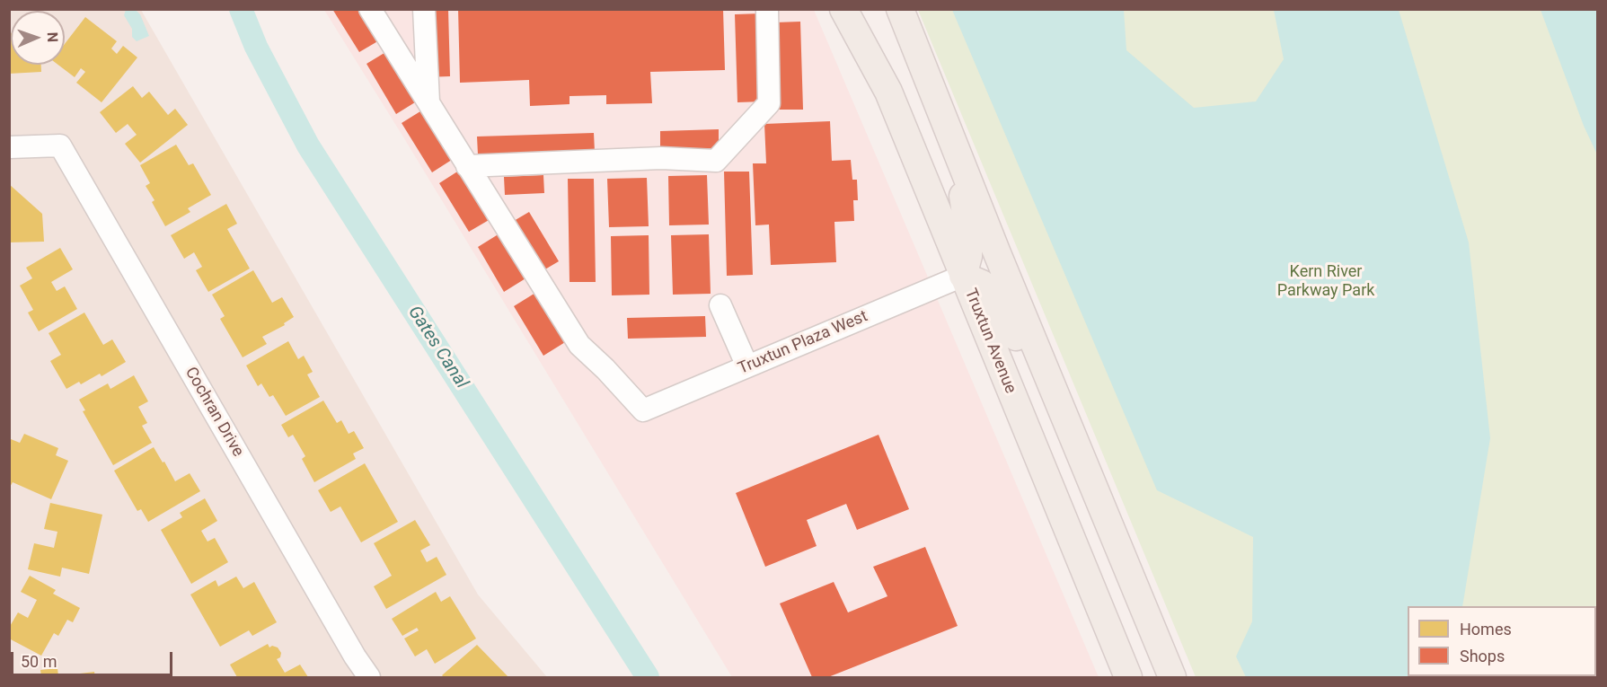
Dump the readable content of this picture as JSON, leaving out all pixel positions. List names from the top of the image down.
{
  "streets": {
    "main road": ["Truxtun Avenue"],
    "street": ["Truxtun Plaza West", "Cochran Drive"]
  },
  "crossings": [
    ["Truxtun Avenue", "Truxtun Plaza West"]
  ],
  "water": ["Gates Canal"],
  "parks": ["Kern River Parkway Park"],
  "legend": ["Homes", "Shops"],
  "scale_bar": "50 m",
  "north": "right"
}
